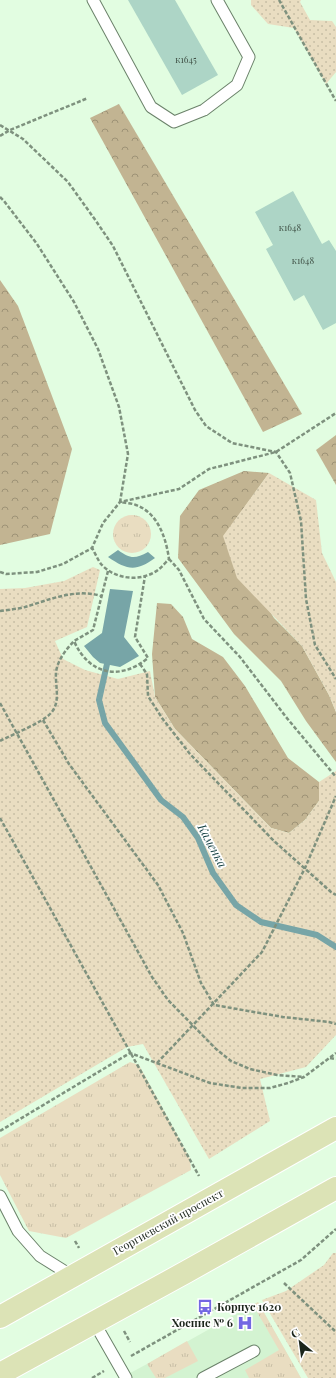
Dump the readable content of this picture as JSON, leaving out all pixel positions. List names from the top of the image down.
{
  "streets": {
    "main road": ["Георгиевский проспект"]
  },
  "water": ["Каменка"],
  "places": {
    "bus stop": ["Корпус 1620"],
    "hospital": ["Хоспис № 6"]
  },
  "house_numbers": ["к1645", "к1648", "к1648"],
  "north": "top left"
}
